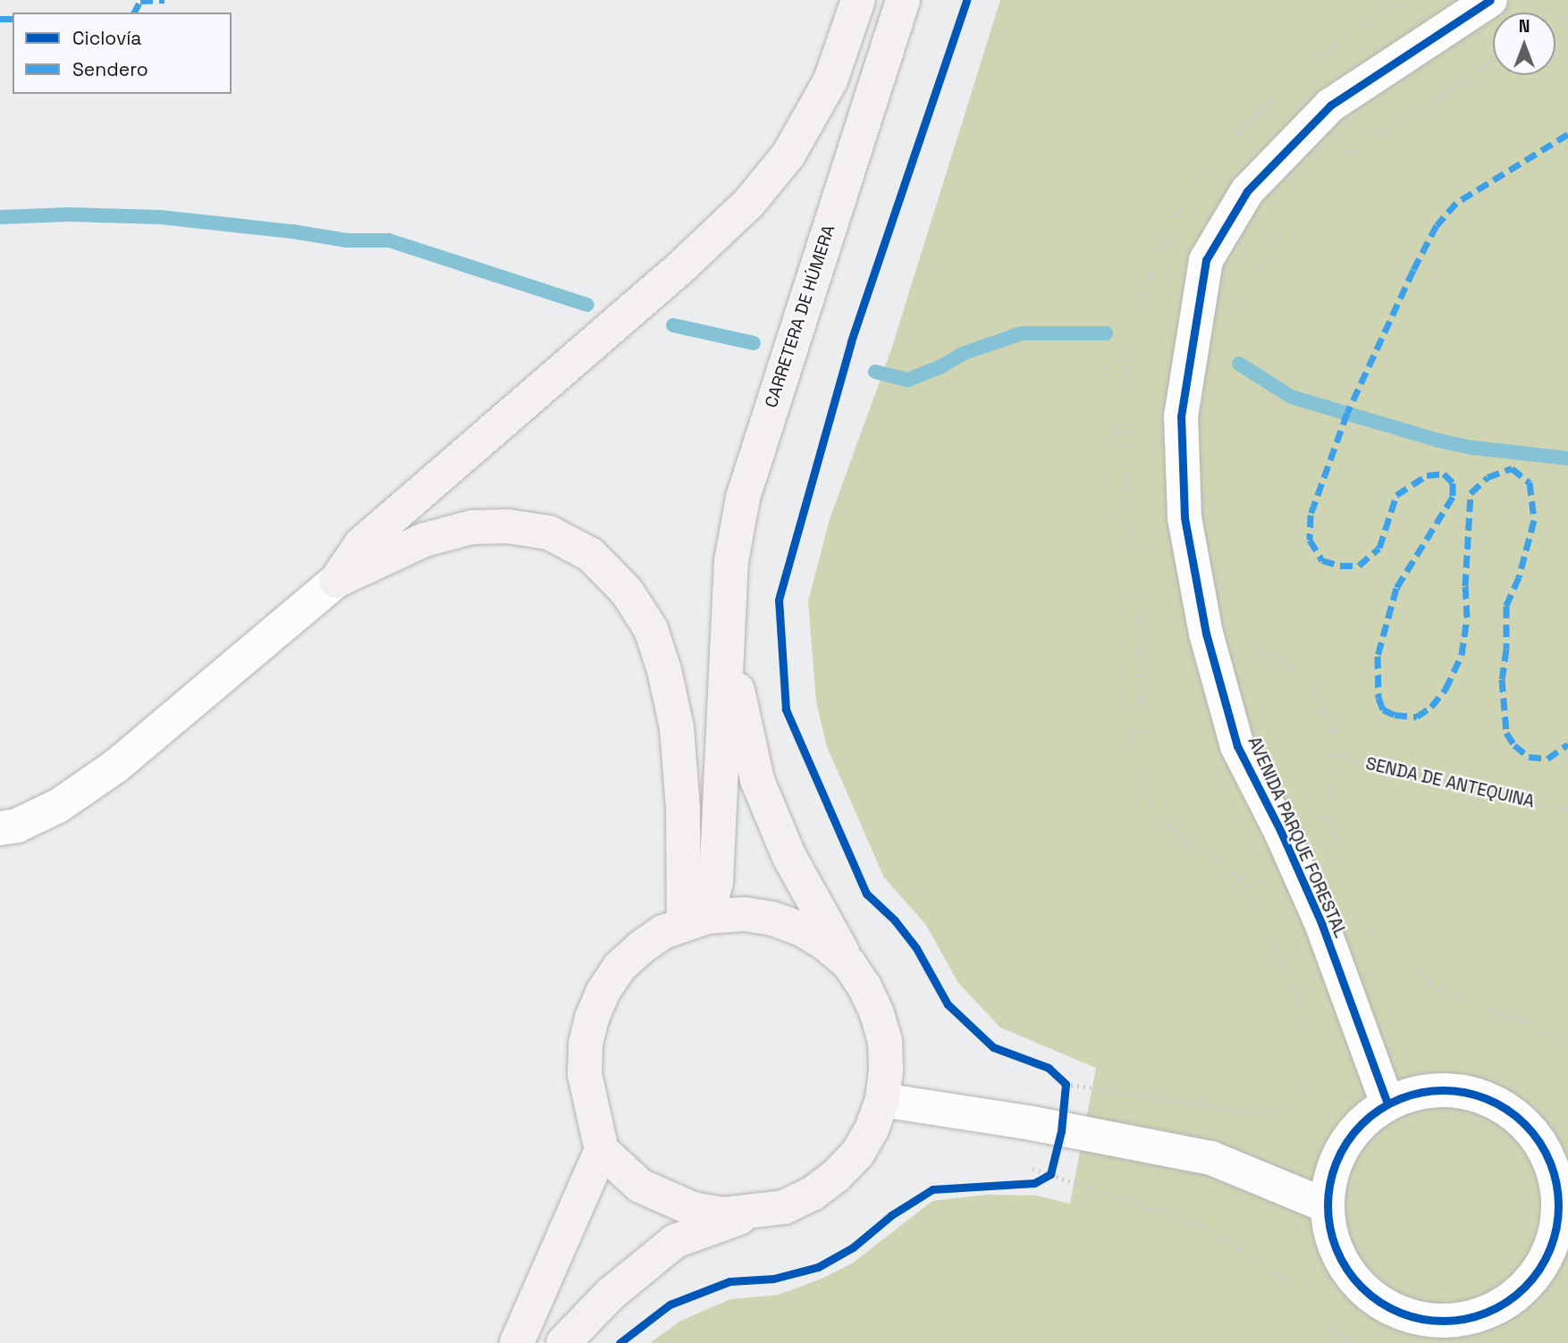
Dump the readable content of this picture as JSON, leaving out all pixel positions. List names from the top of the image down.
{
  "streets": {
    "main road": ["CARRETERA DE HÚMERA"],
    "street": ["AVENIDA PARQUE FORESTAL"],
    "path": ["SENDA DE ANTEQUINA"]
  },
  "legend": ["Ciclovía", "Sendero"],
  "north": "top"
}
